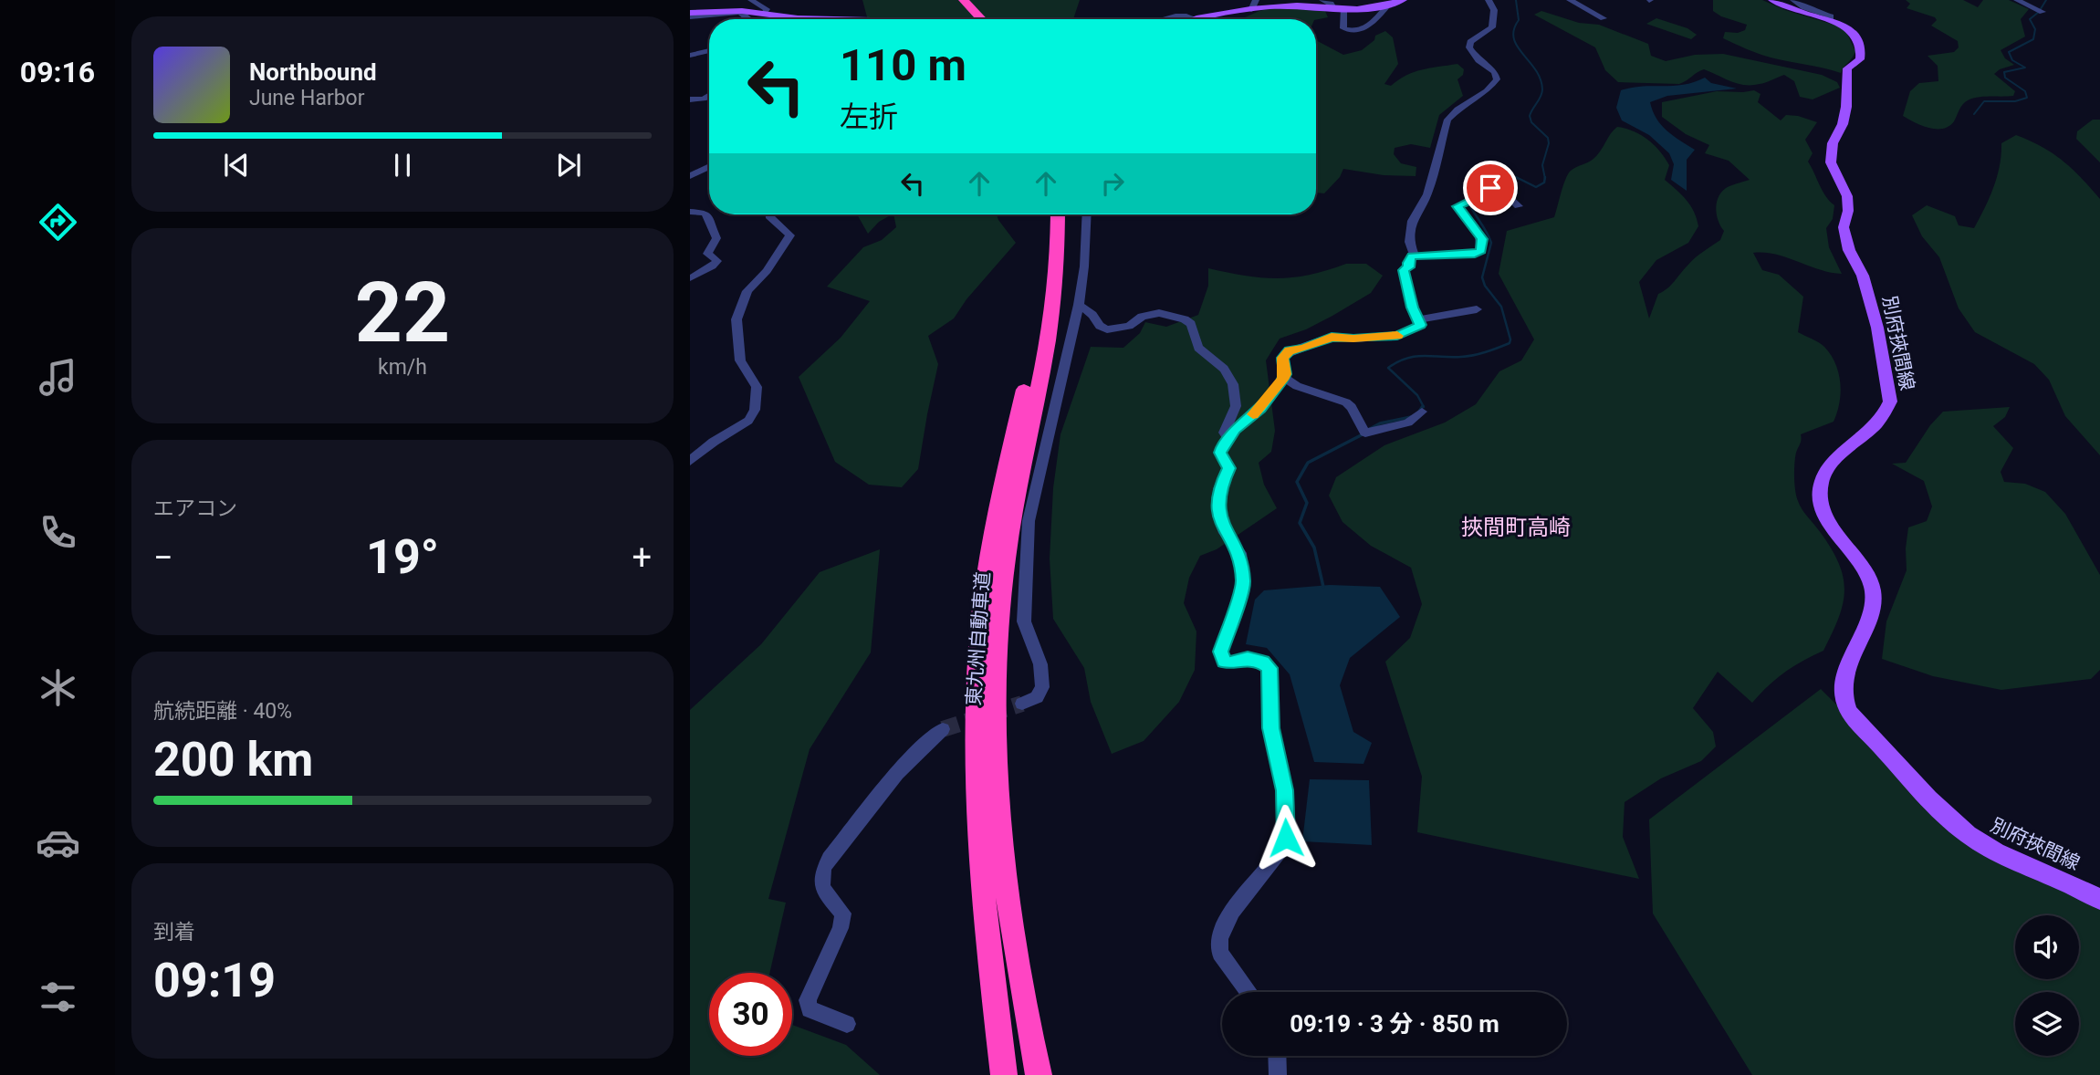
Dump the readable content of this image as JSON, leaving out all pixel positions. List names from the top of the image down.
{
  "streets": {
    "highway": ["東九州自動車道"],
    "main road": ["別府挾間線"]
  },
  "districts": ["挾間町高崎"],
  "page": {
    "tabs": "09:16",
    "turn": ["110 m", "左折"],
    "song": ["Northbound", "June Harbor"],
    "tile": [
      ["22", "km/h"],
      "エアコン",
      ["航続距離 · 40%", "200 km"],
      ["到着", "09:19"]
    ],
    "heat": ["−", "19°", "+"],
    "limit": "30",
    "trip": "09:19 · 3 分 · 850 m"
  }
}
